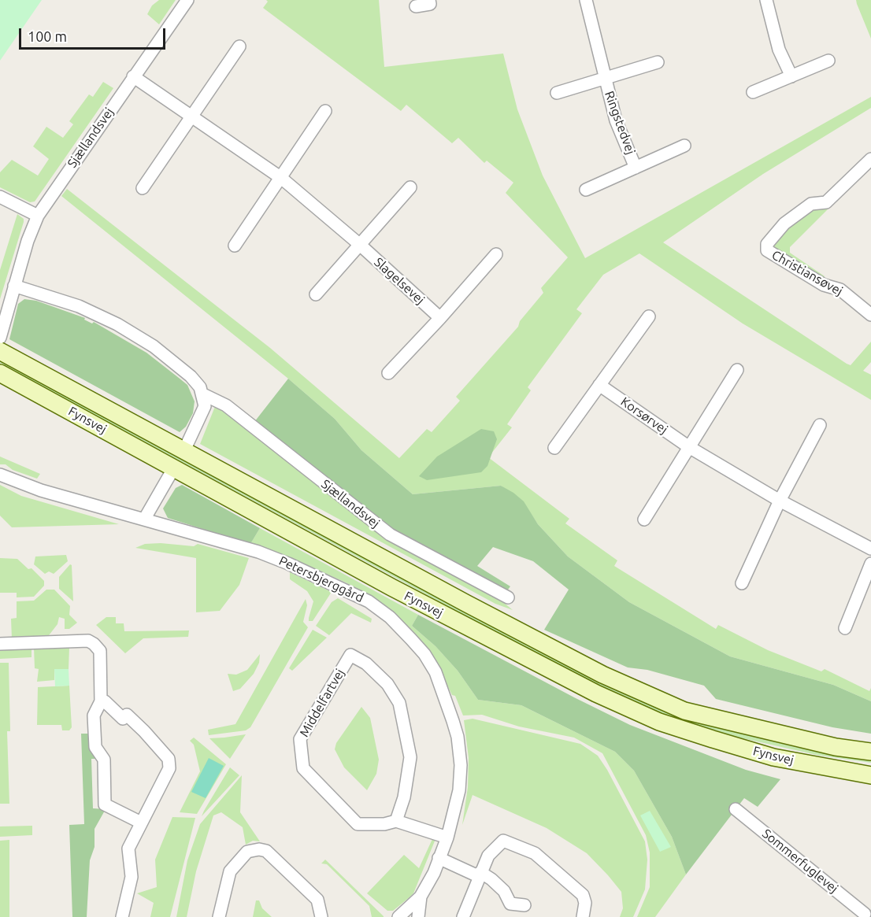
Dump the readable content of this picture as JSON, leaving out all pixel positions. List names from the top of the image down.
{
  "streets": {
    "main road": ["Fynsvej"],
    "street": [
      "Ringstedvej",
      "Sjællandsvej",
      "Christiansøvej",
      "Slagelsevej",
      "Korsørvej",
      "Petersbjerggård",
      "Middelfartvej",
      "Sommerfuglevej"
    ]
  },
  "crossings": [
    ["Sjællandsvej", "Slagelsevej"],
    ["Petersbjerggård", "Middelfartvej"]
  ],
  "scale_bar": "100 m"
}
